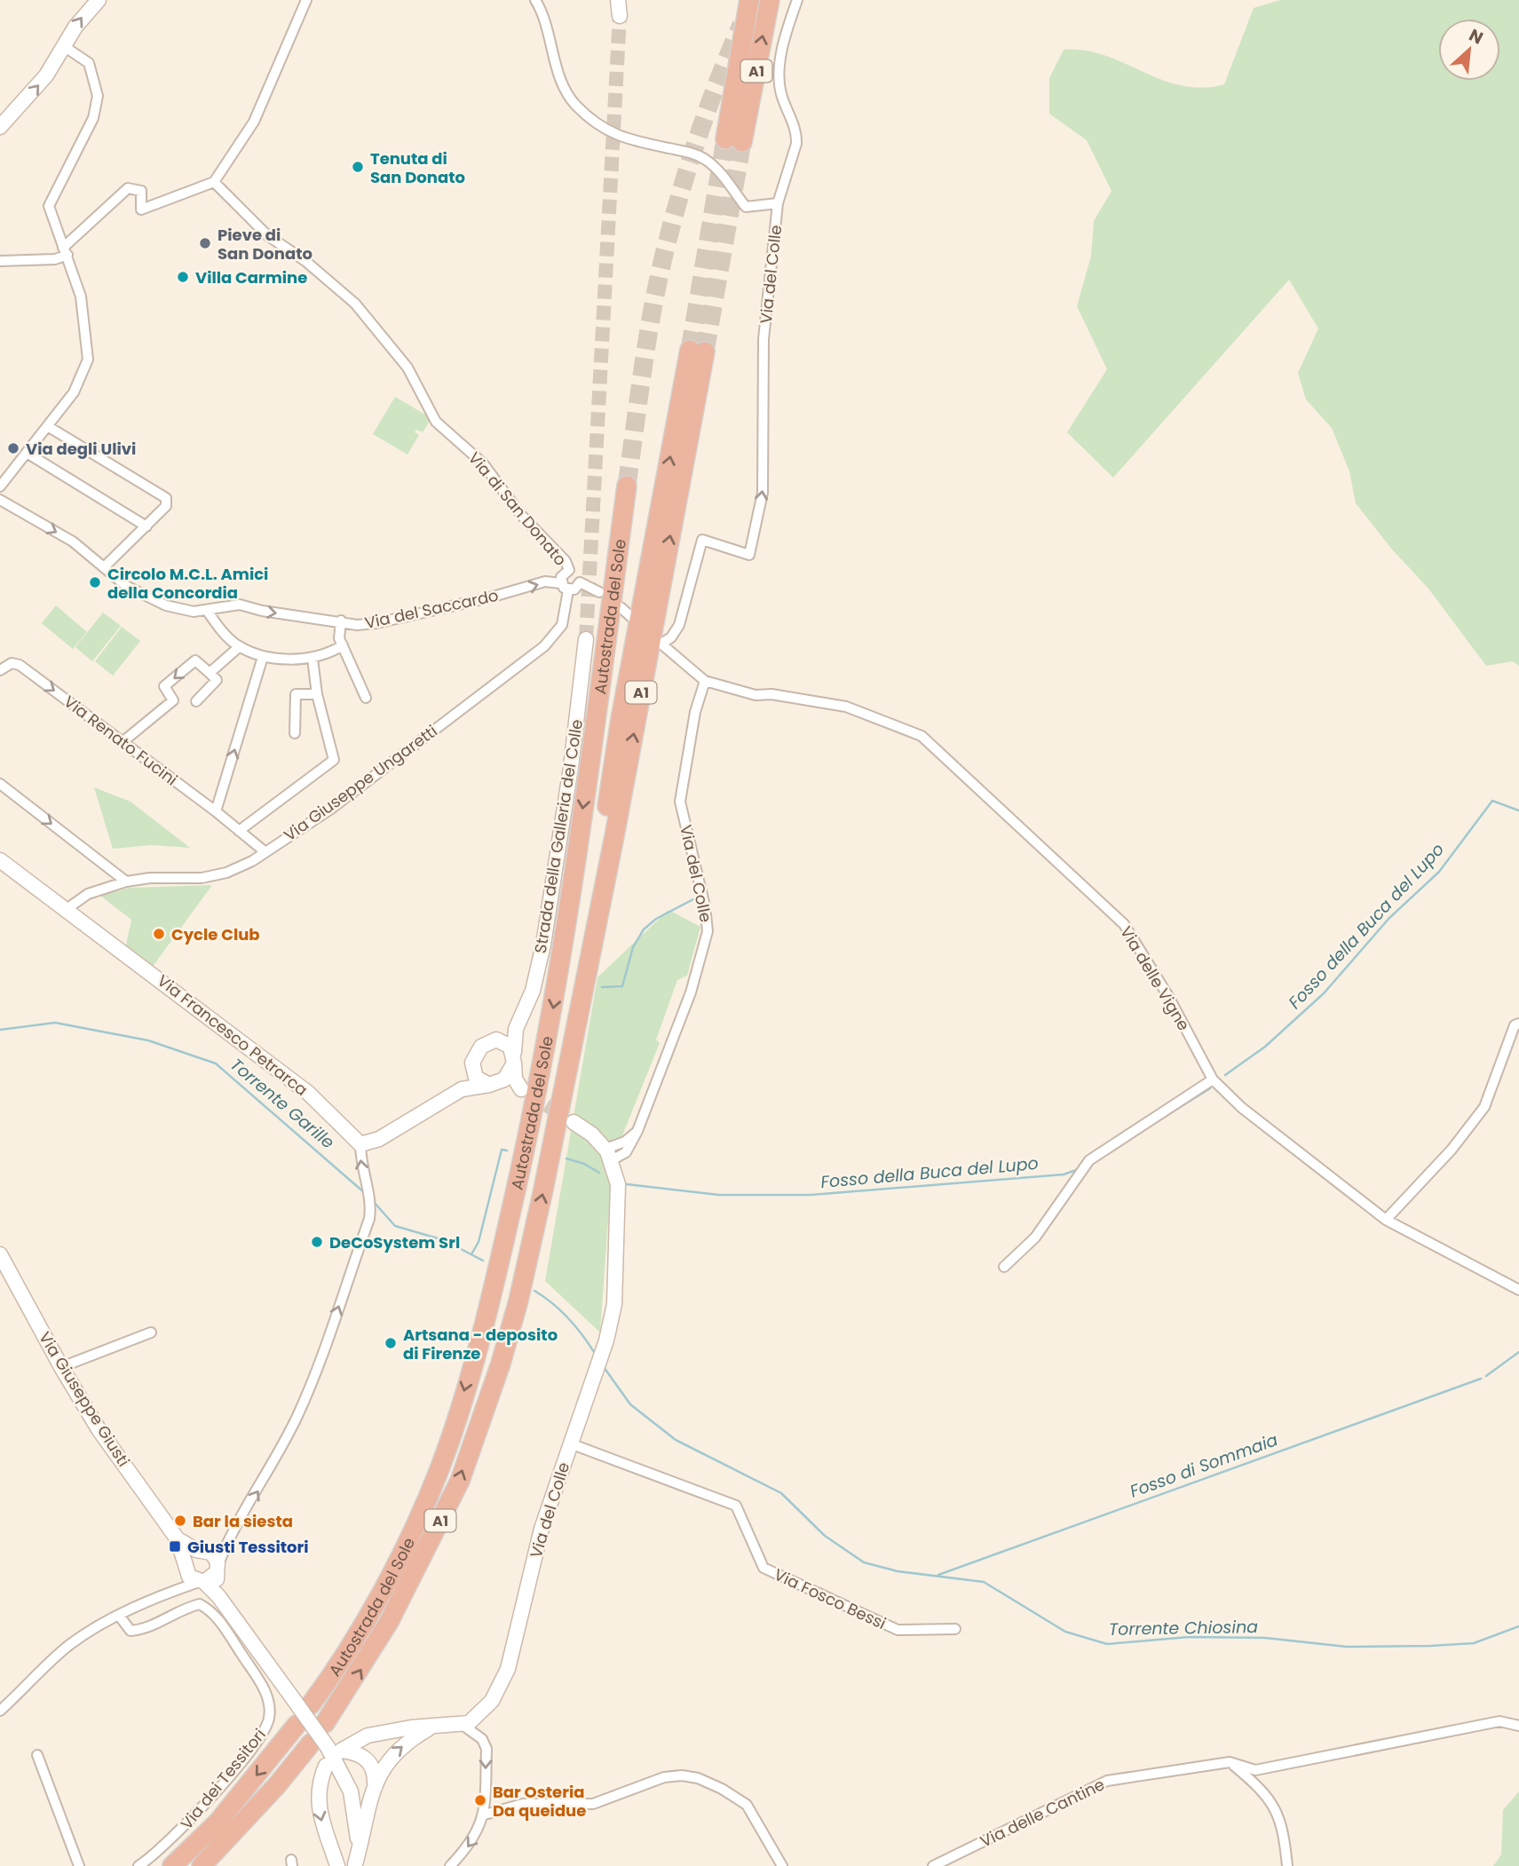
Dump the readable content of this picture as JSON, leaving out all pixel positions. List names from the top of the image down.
{
  "streets": {
    "highway": ["A1", "Autostrada del Sole"],
    "main road": [
      "Via del Colle",
      "Strada della Galleria del Colle",
      "Via Francesco Petrarca",
      "Via Giuseppe Giusti"
    ],
    "street": [
      "Via di San Donato",
      "Via del Saccardo",
      "Via Renato Fucini",
      "Via Giuseppe Ungaretti",
      "Via delle Vigne",
      "Via Fosco Bessi",
      "Via dei Tessitori",
      "Via delle Cantine"
    ]
  },
  "crossings": [
    ["Via del Colle", "Via delle Vigne"],
    ["Via del Colle", "Via Fosco Bessi"],
    ["Via di San Donato", "Via del Saccardo"],
    ["Via di San Donato", "Via Giuseppe Ungaretti"],
    ["Via del Saccardo", "Via Giuseppe Ungaretti"],
    ["Via Renato Fucini", "Via Giuseppe Ungaretti"],
    ["Via Giuseppe Ungaretti", "Via Francesco Petrarca"]
  ],
  "one_way": ["Via del Saccardo", "Via Renato Fucini"],
  "water": [
    "Fosso della Buca del Lupo",
    "Torrente Garille",
    "Fosso di Sommaia",
    "Torrente Chiosina"
  ],
  "places": {
    "other": [
      "Tenuta di San Donato",
      "Pieve di San Donato",
      "Villa Carmine",
      "Via degli Ulivi",
      "Circolo M.C.L. Amici della Concordia",
      "Cycle Club",
      "DeCoSystem Srl",
      "Artsana - deposito di Firenze",
      "Bar la siesta",
      "Bar Osteria Da queidue"
    ],
    "transit": ["Giusti Tessitori"]
  },
  "north": "top right"
}
